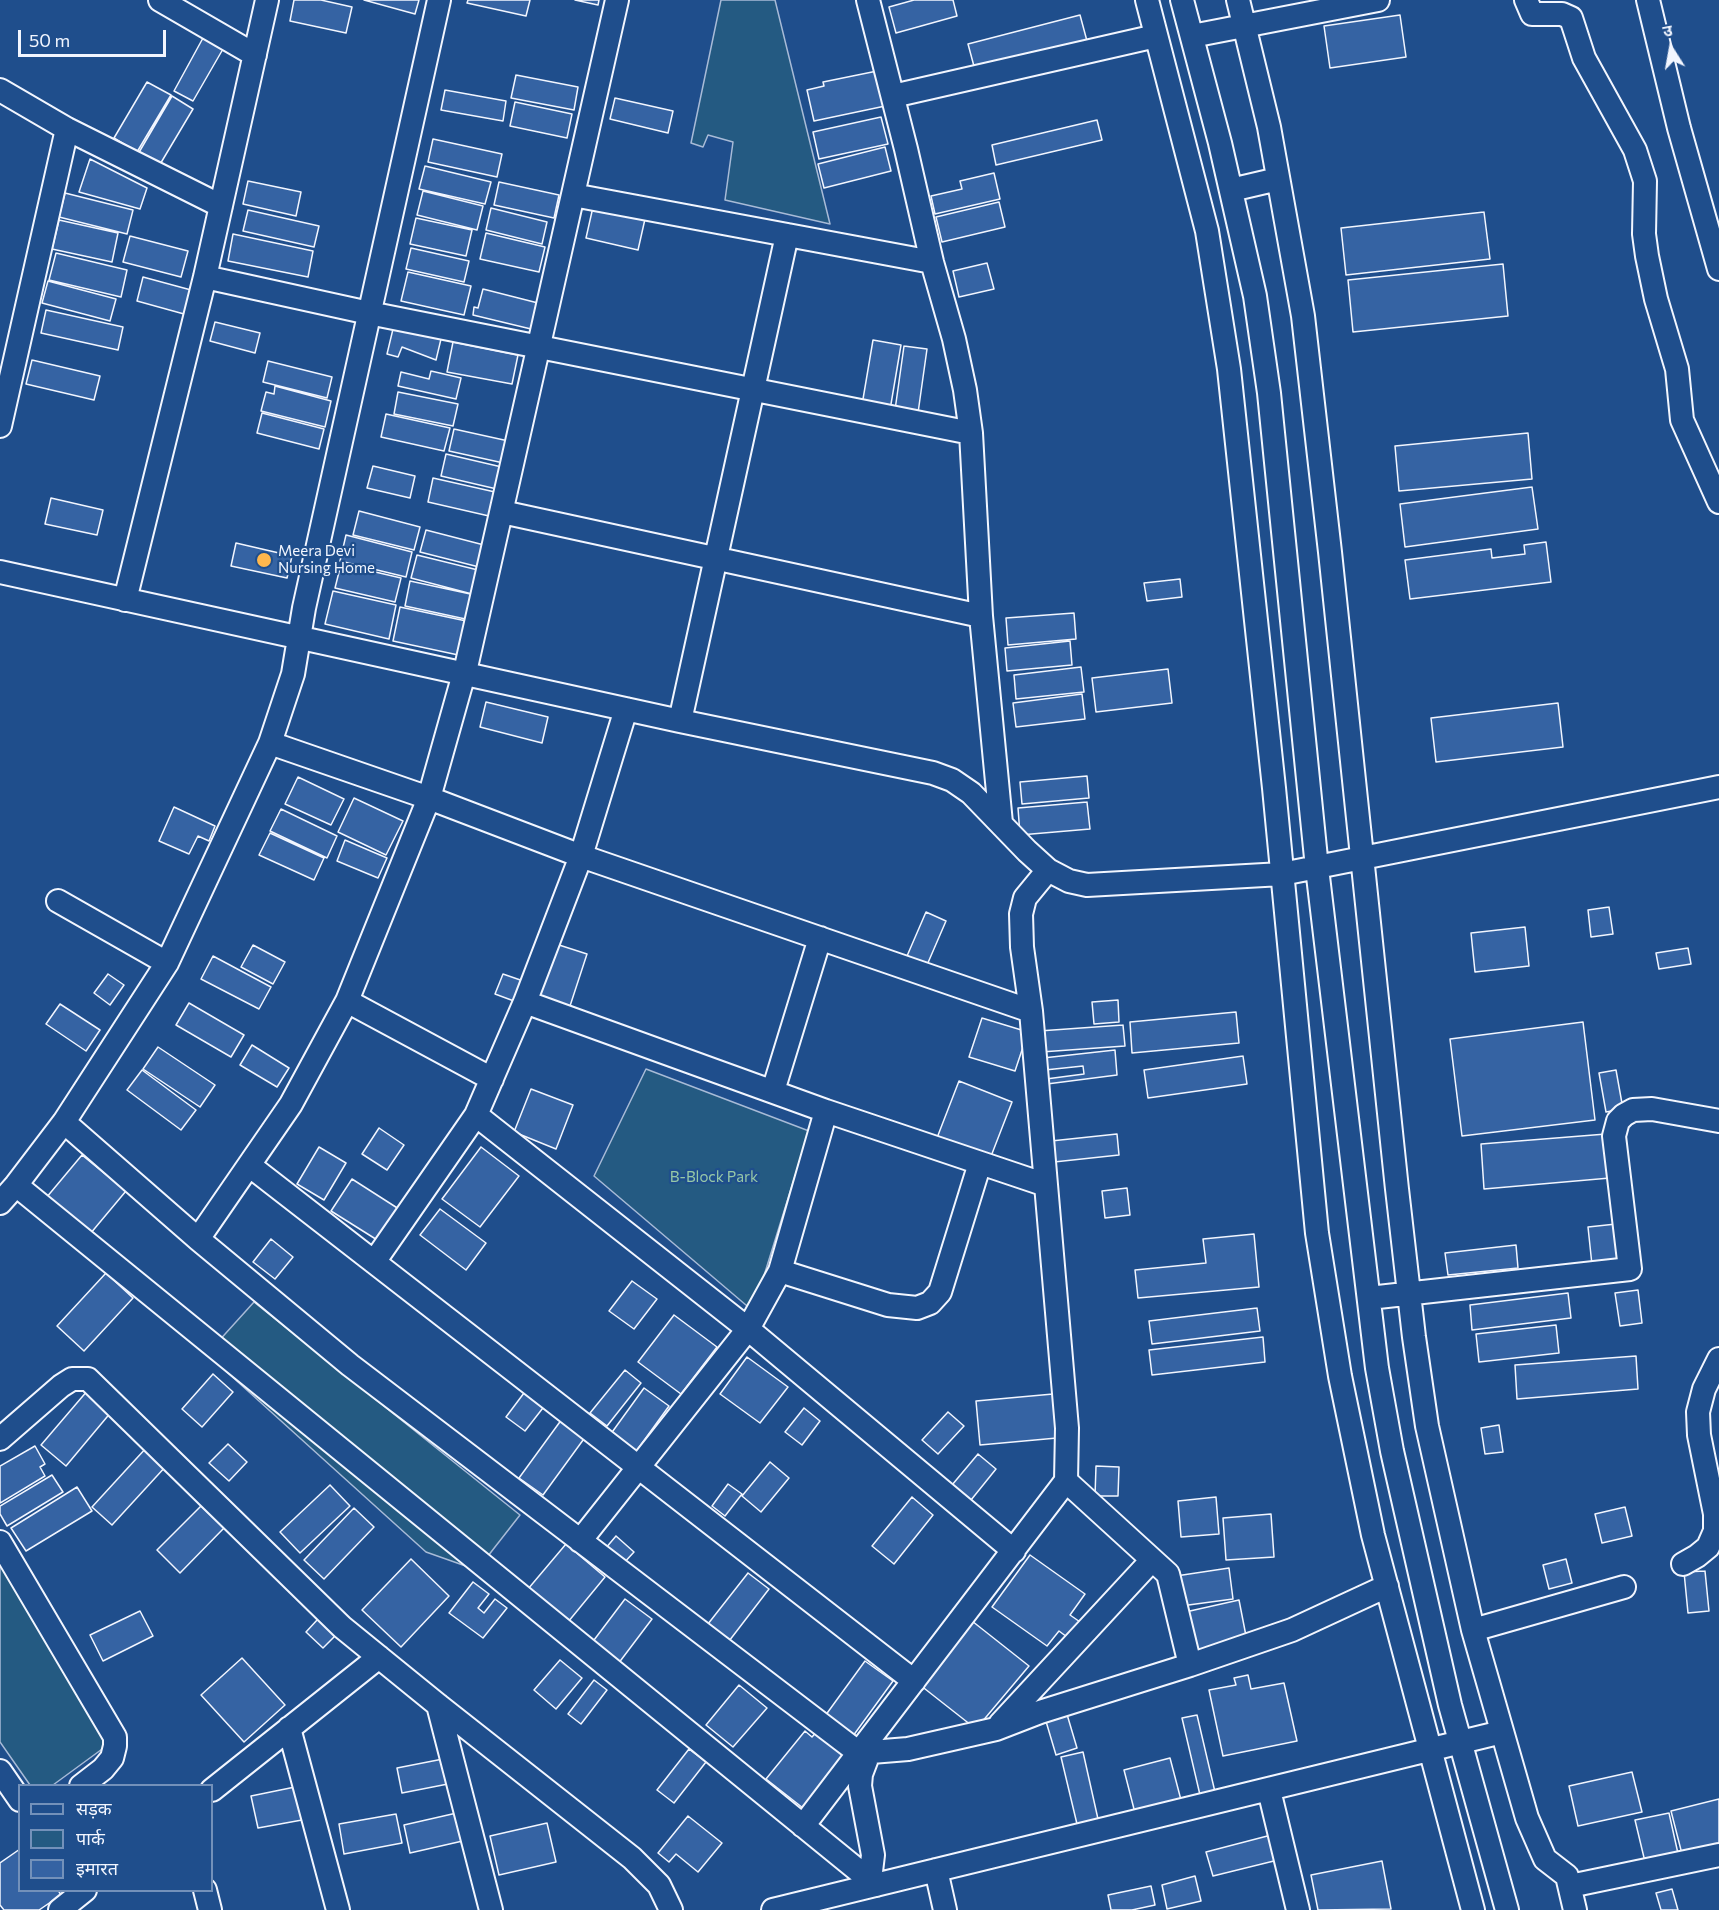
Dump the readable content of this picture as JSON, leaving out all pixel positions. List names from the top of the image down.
{
  "parks": ["B-Block Park"],
  "places": ["Meera Devi Nursing Home"],
  "legend": ["सड़क", "पार्क", "इमारत"],
  "scale_bar": "50 m",
  "north": "top"
}
